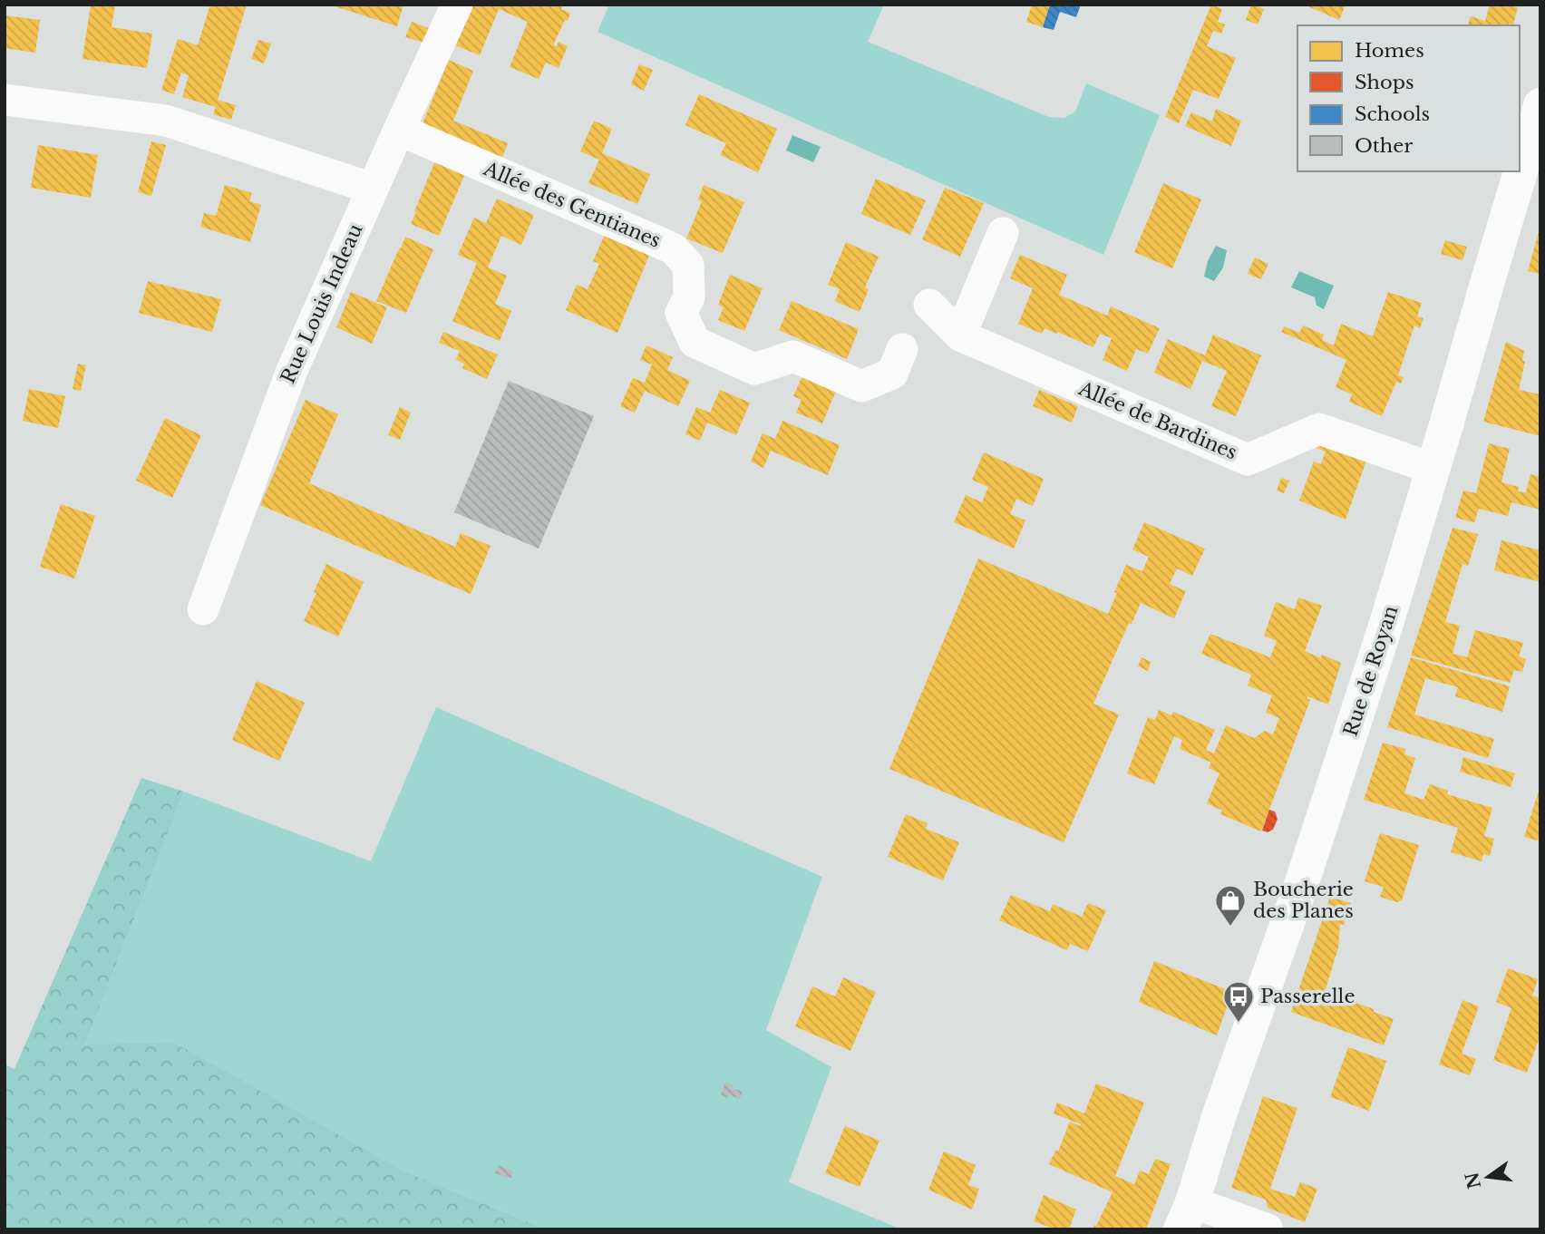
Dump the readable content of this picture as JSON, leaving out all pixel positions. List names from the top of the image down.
{
  "streets": {
    "main road": ["Rue de Royan"],
    "street": ["Allée des Gentianes", "Rue Louis Indeau", "Allée de Bardines"]
  },
  "crossings": [
    ["Allée des Gentianes", "Rue Louis Indeau"],
    ["Allée de Bardines", "Rue de Royan"]
  ],
  "places": {
    "shop": ["Boucherie des Planes"],
    "bus stop": ["Passerelle"]
  },
  "legend": [
    "Homes",
    "Shops",
    "Schools",
    "Other"
  ],
  "north": "left"
}
